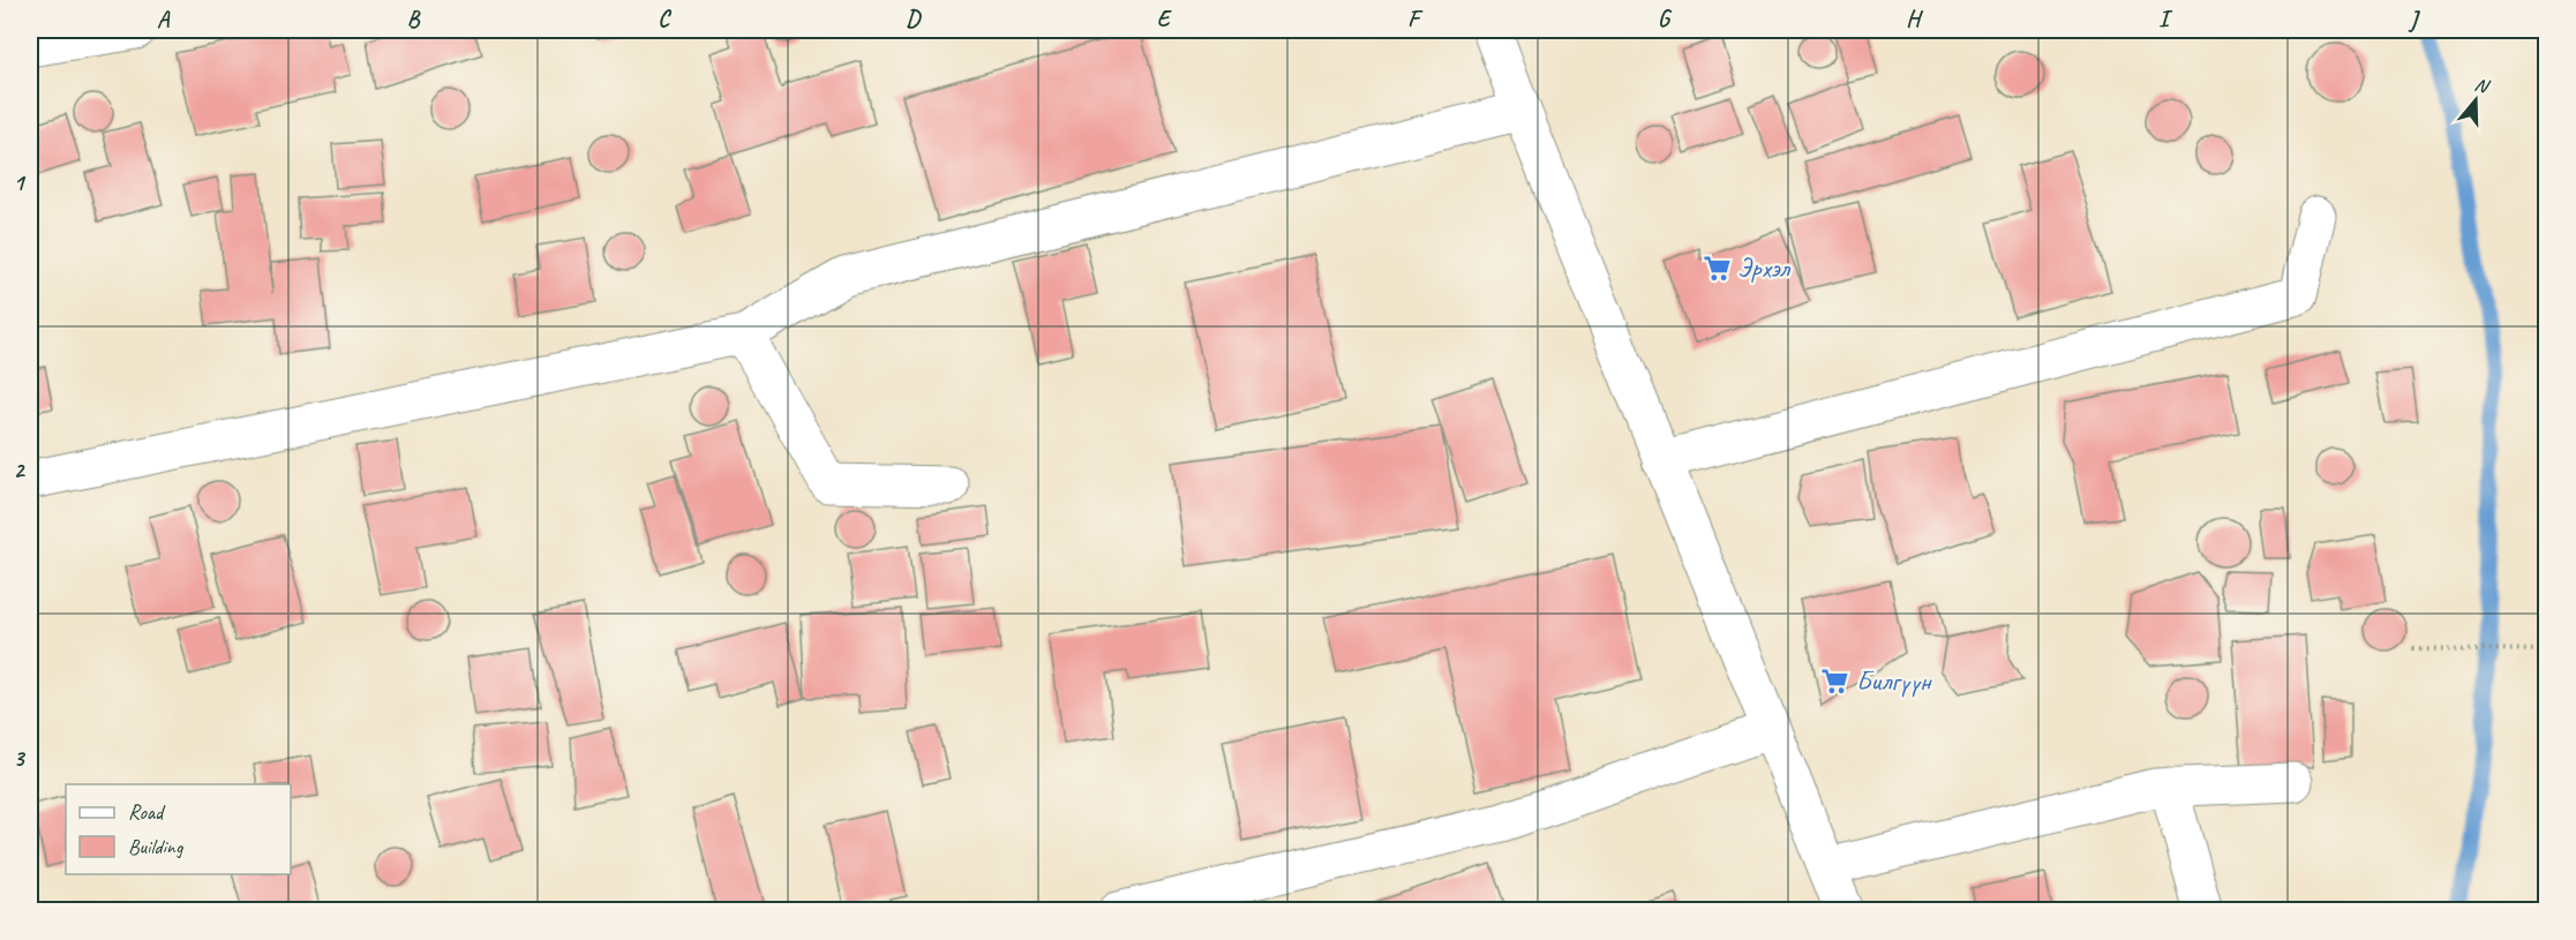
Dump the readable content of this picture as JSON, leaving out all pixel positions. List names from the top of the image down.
{
  "places": {
    "supermarket": ["Эрхэл", "Билгүүн"]
  },
  "legend": ["Road", "Building"],
  "north": "top",
  "grid": {
    "columns": [
      "A",
      "B",
      "C",
      "D",
      "E",
      "F",
      "G",
      "H",
      "I",
      "J"
    ],
    "rows": ["1", "2", "3"]
  }
}
